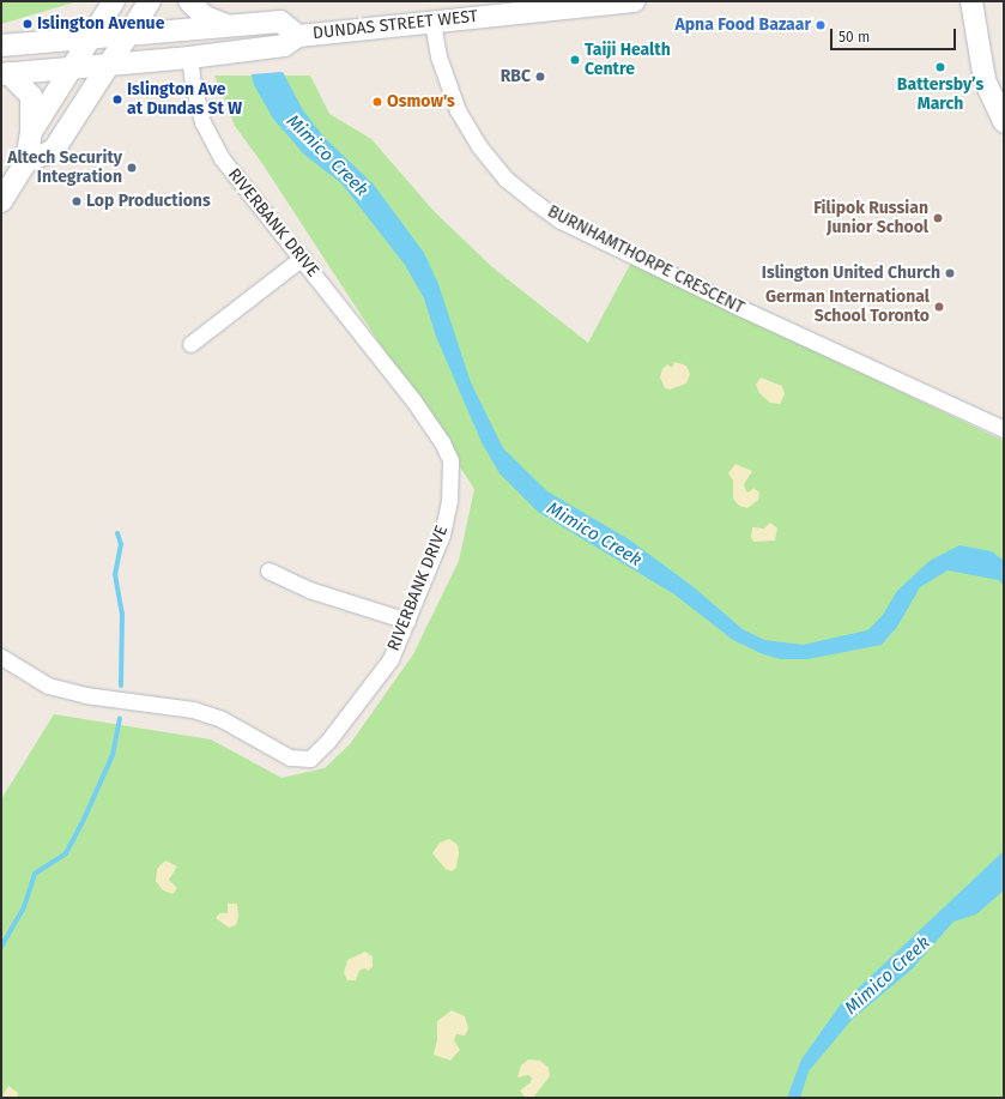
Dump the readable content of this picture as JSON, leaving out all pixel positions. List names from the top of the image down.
{
  "streets": {
    "main road": ["DUNDAS STREET WEST"],
    "street": ["RIVERBANK DRIVE", "BURNHAMTHORPE CRESCENT"]
  },
  "crossings": [
    ["DUNDAS STREET WEST", "RIVERBANK DRIVE"],
    ["DUNDAS STREET WEST", "BURNHAMTHORPE CRESCENT"]
  ],
  "water": ["Mimico Creek"],
  "places": [
    "Islington Avenue",
    "Apna Food Bazaar",
    "Taiji Health Centre",
    "Battersby’s March",
    "RBC",
    "Islington Ave at Dundas St W",
    "Osmow's",
    "Altech Security Integration",
    "Lop Productions",
    "Filipok Russian Junior School",
    "Islington United Church",
    "German International School Toronto"
  ],
  "scale_bar": "50 m"
}
